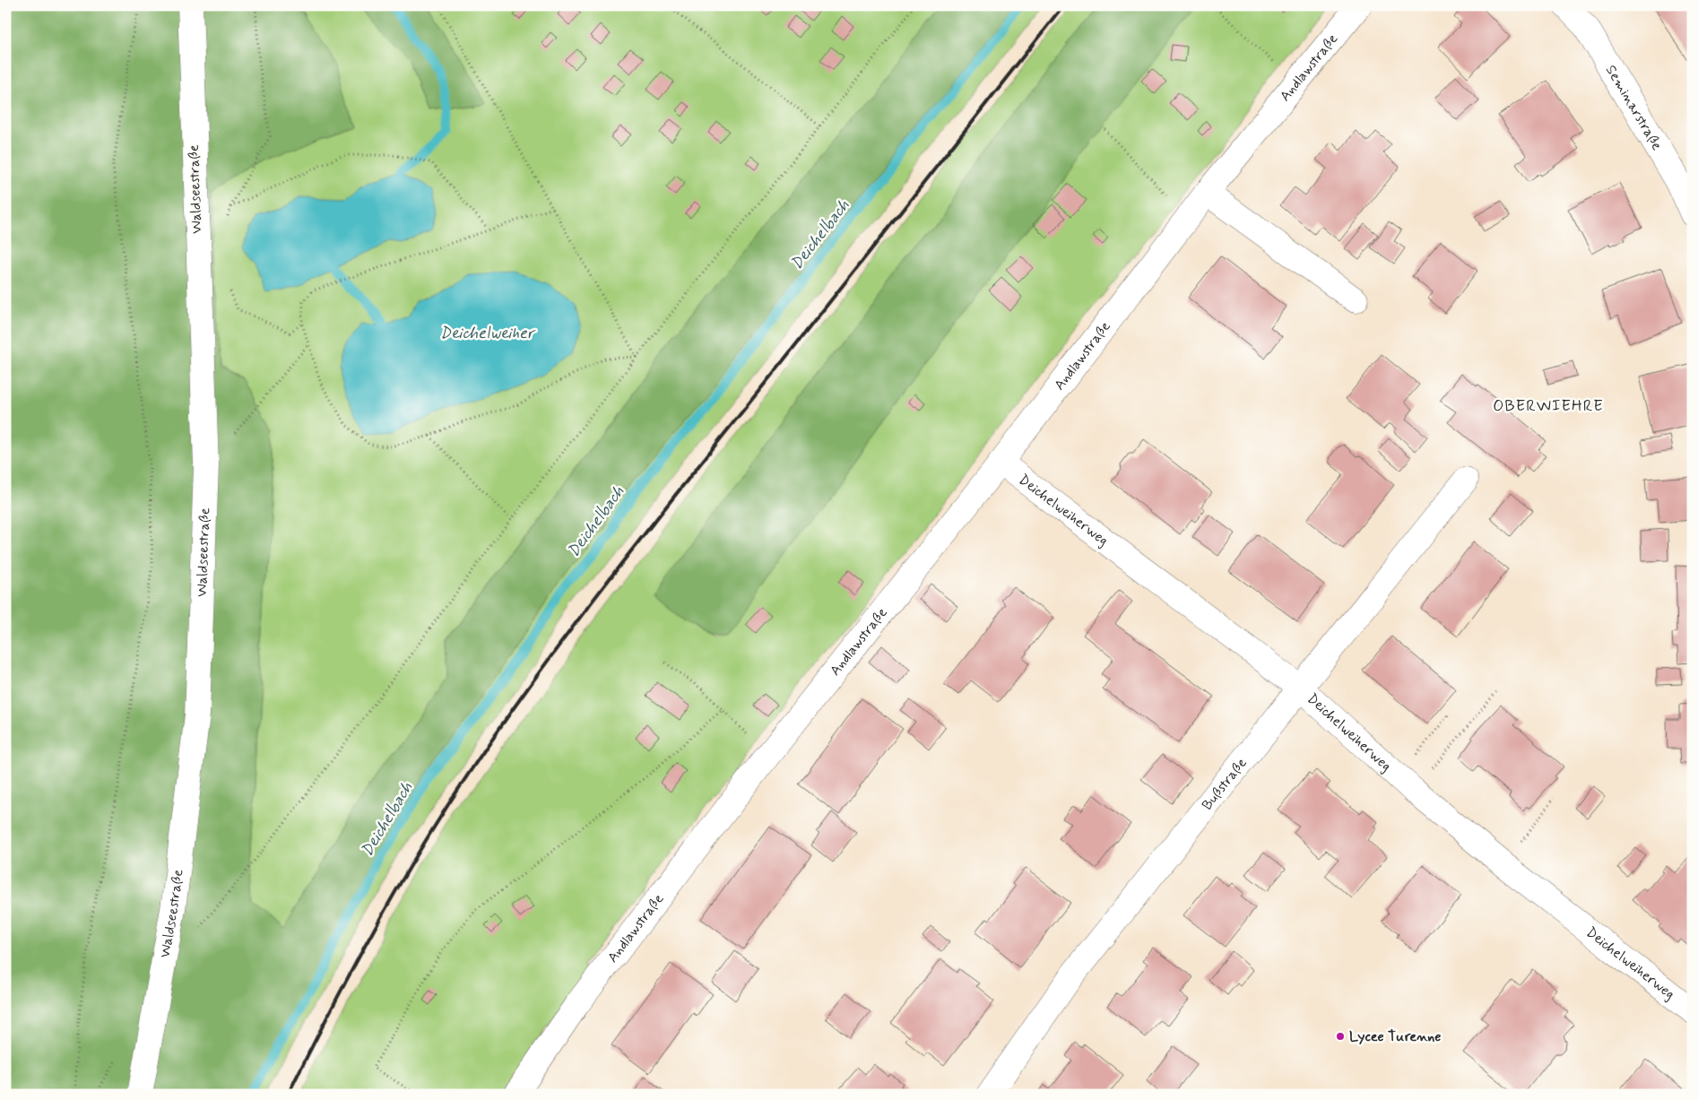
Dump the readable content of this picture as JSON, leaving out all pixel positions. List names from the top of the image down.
{
  "streets": {
    "street": [
      "Andlawstraße",
      "Seminarstraße",
      "Waldseestraße",
      "Deichelweiherweg",
      "Bußstraße"
    ]
  },
  "crossings": [
    ["Andlawstraße", "Deichelweiherweg"],
    ["Deichelweiherweg", "Bußstraße"]
  ],
  "districts": ["OBERWIEHRE"],
  "water": ["Deichelbach", "Deichelweiher"],
  "places": ["Lycee Turenne"]
}
